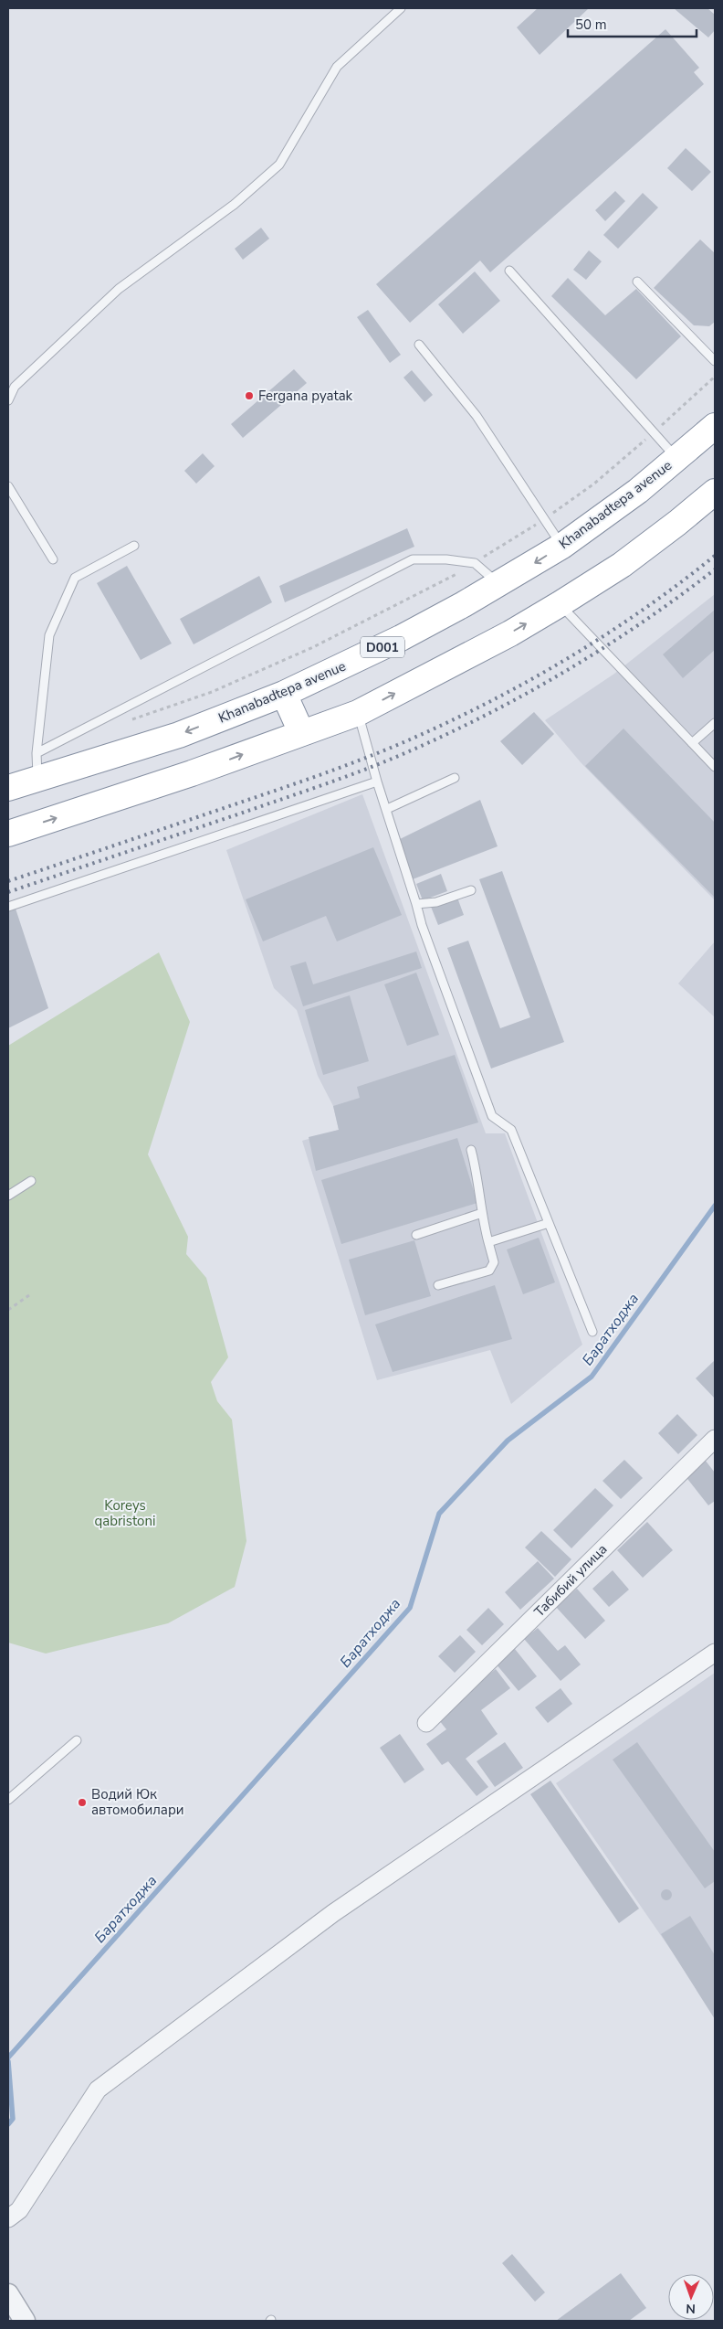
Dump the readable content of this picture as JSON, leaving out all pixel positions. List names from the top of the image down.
{
  "streets": {
    "highway": ["Khanabadtepa avenue", "D001"],
    "street": ["Табибий улица"]
  },
  "water": ["Баратходжа"],
  "parks": ["Koreys qabristoni"],
  "places": ["Fergana pyatak", "Водий Юк автомобилари"],
  "scale_bar": "50 m",
  "north": "bottom"
}
